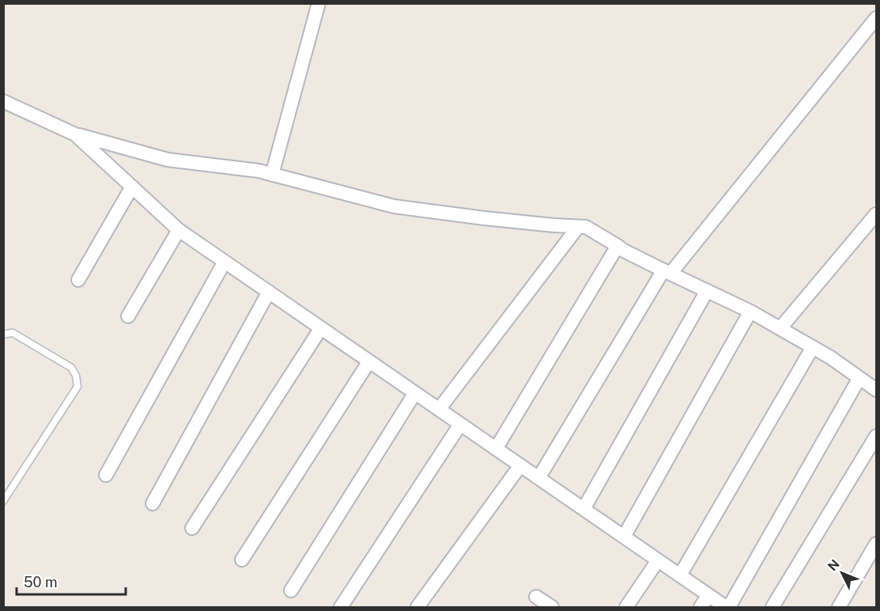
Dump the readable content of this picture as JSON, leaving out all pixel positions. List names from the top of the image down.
{
  "scale_bar": "50 m",
  "north": "top left"
}
